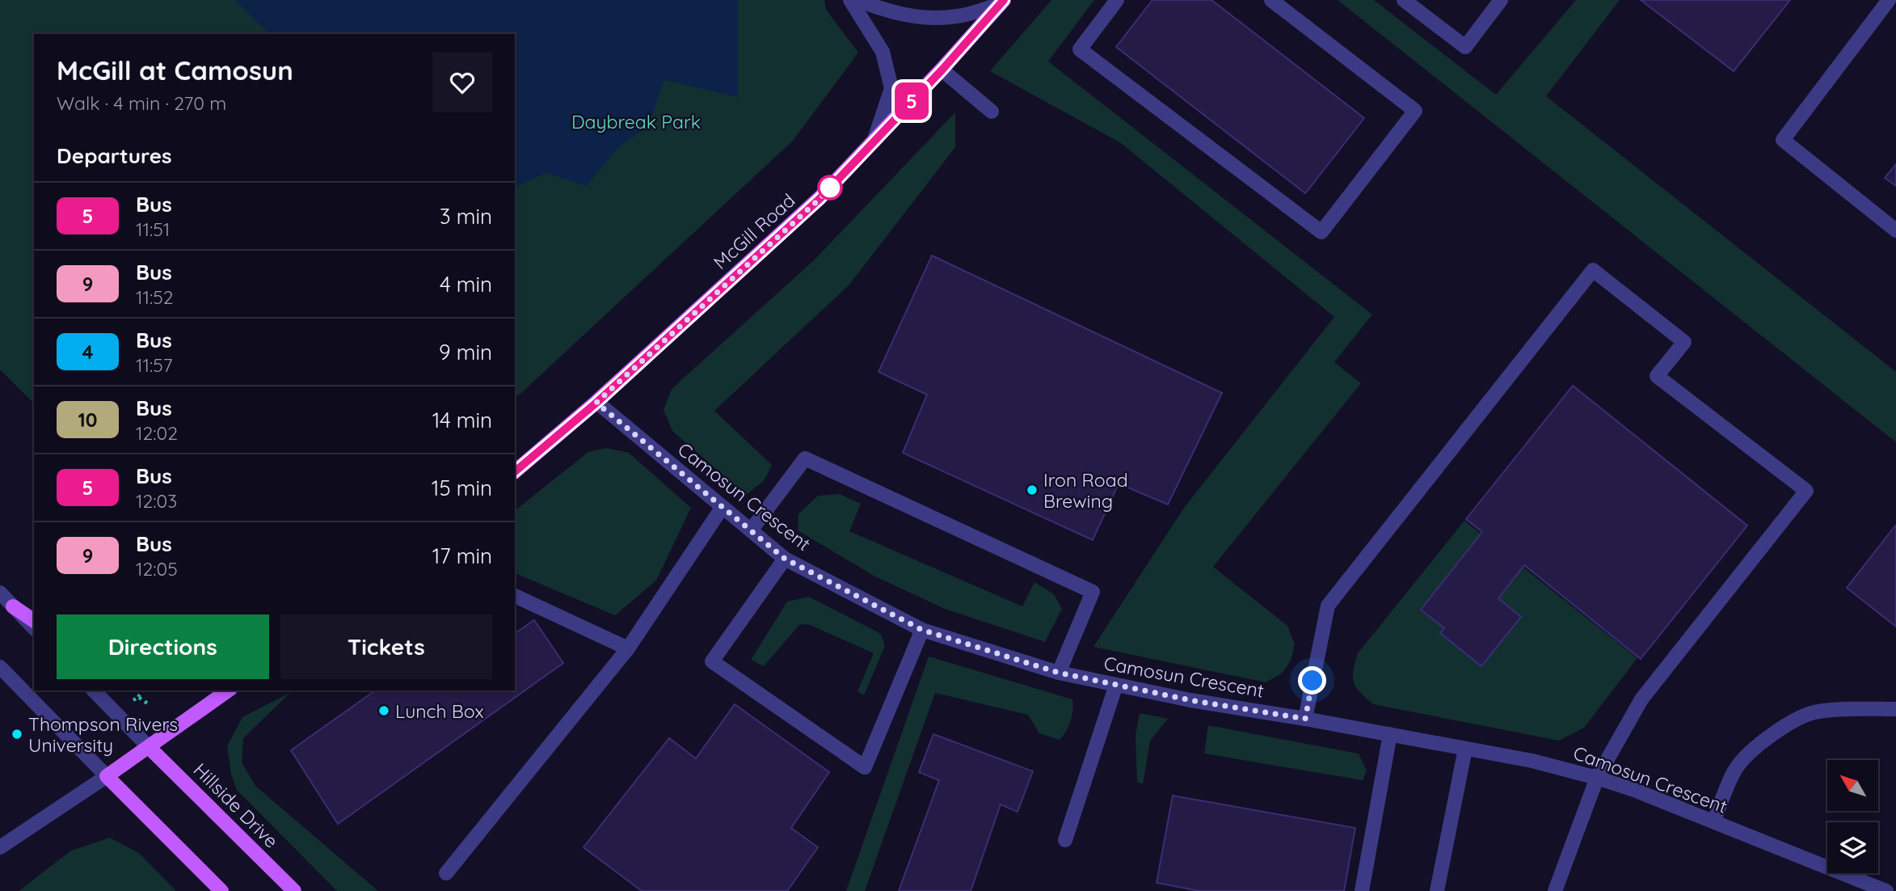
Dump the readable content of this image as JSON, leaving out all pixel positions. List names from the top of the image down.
{
  "streets": {
    "main road": ["McGill Road", "Hillside Drive"],
    "street": ["Camosun Crescent"]
  },
  "crossings": [
    ["McGill Road", "Camosun Crescent"]
  ],
  "parks": ["Daybreak Park"],
  "places": ["Iron Road Brewing", "Lunch Box", "Thompson Rivers University"],
  "lines": ["bus line 5"],
  "north": "top left",
  "page": {
    "on_map": "5",
    "heading": [
      ["McGill at Camosun", "Walk · 4 min · 270 m"],
      "Departures"
    ],
    "list": [
      {
        "mark": "5",
        "name": "Bus",
        "note": "11:51",
        "value": "3 min"
      },
      {
        "mark": "9",
        "name": "Bus",
        "note": "11:52",
        "value": "4 min"
      },
      {
        "mark": "4",
        "name": "Bus",
        "note": "11:57",
        "value": "9 min"
      },
      {
        "mark": "10",
        "name": "Bus",
        "note": "12:02",
        "value": "14 min"
      },
      {
        "mark": "5",
        "name": "Bus",
        "note": "12:03",
        "value": "15 min"
      },
      {
        "mark": "9",
        "name": "Bus",
        "note": "12:05",
        "value": "17 min"
      }
    ],
    "buttons": ["Directions", "Tickets"]
  }
}
